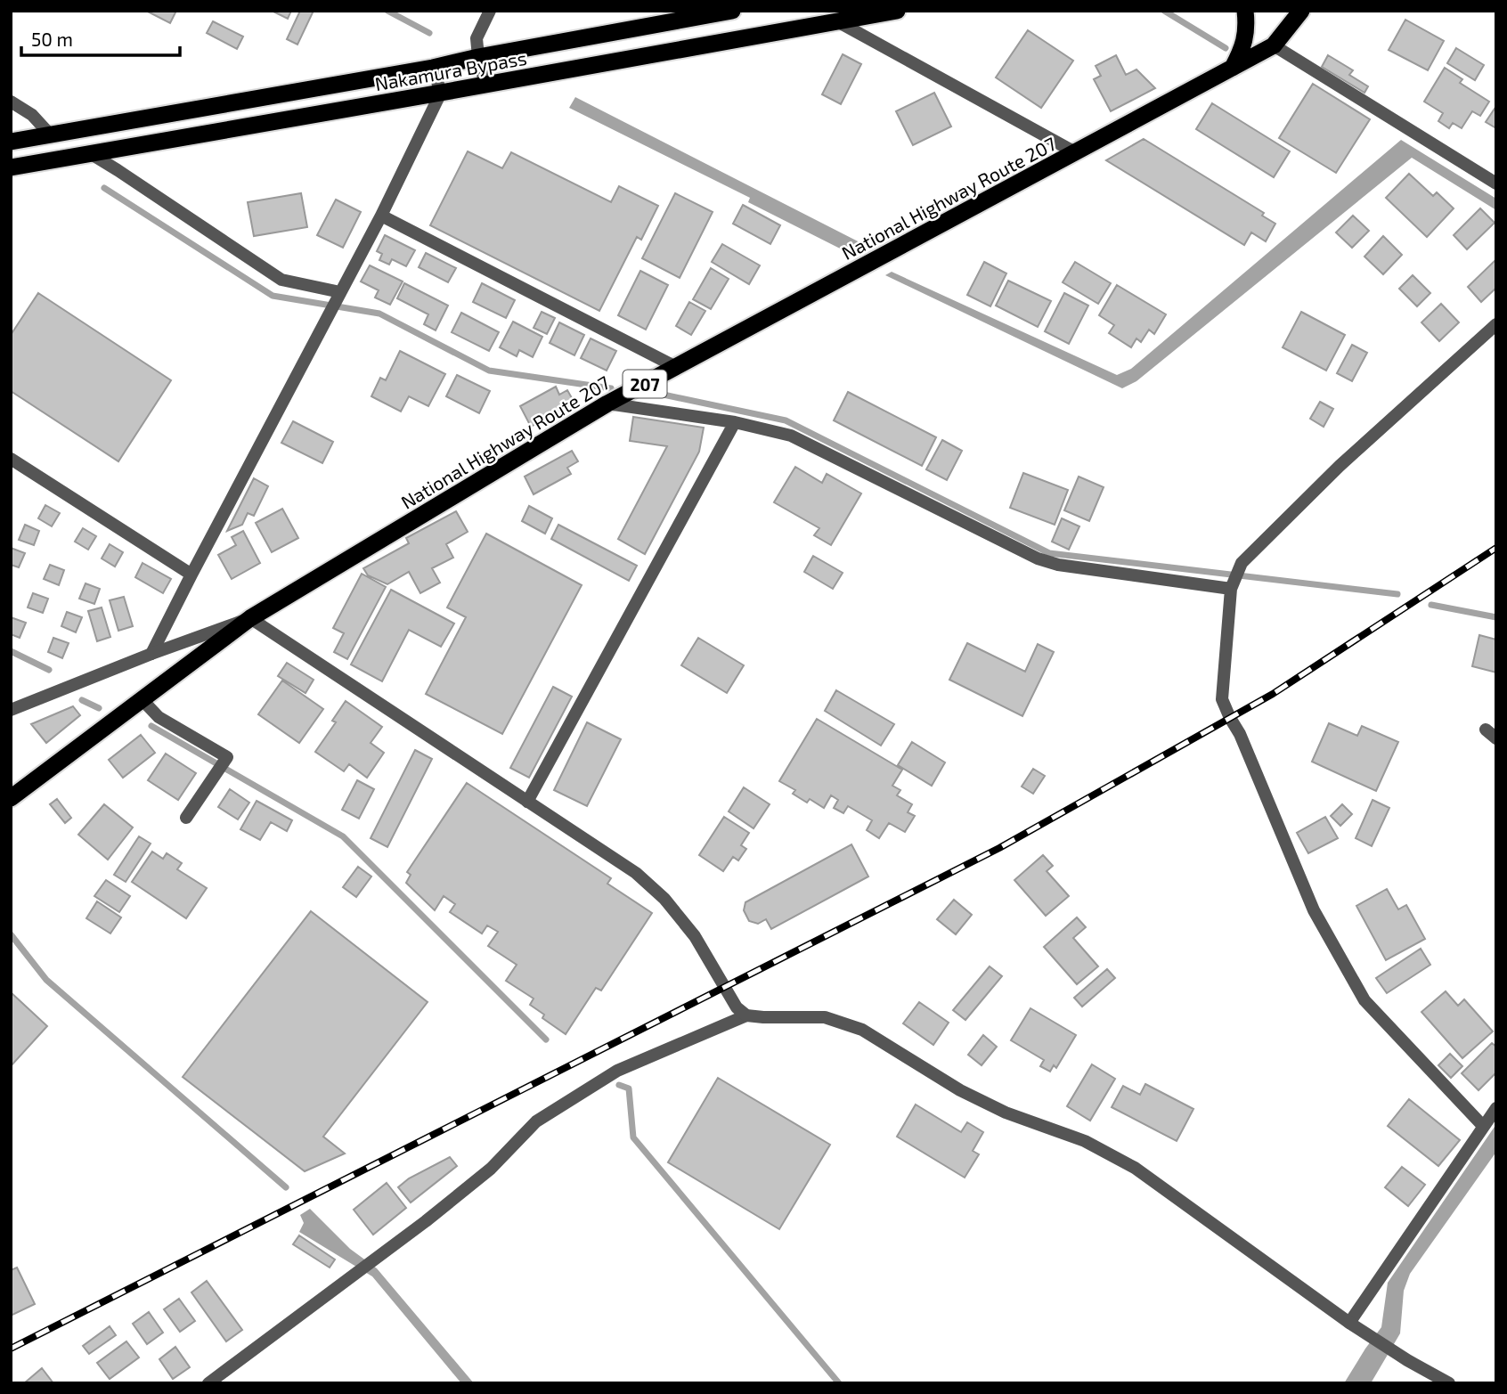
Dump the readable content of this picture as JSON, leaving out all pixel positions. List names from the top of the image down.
{
  "streets": {
    "highway": ["Nakamura Bypass", "National Highway Route 207", "207"]
  },
  "scale_bar": "50 m"
}
